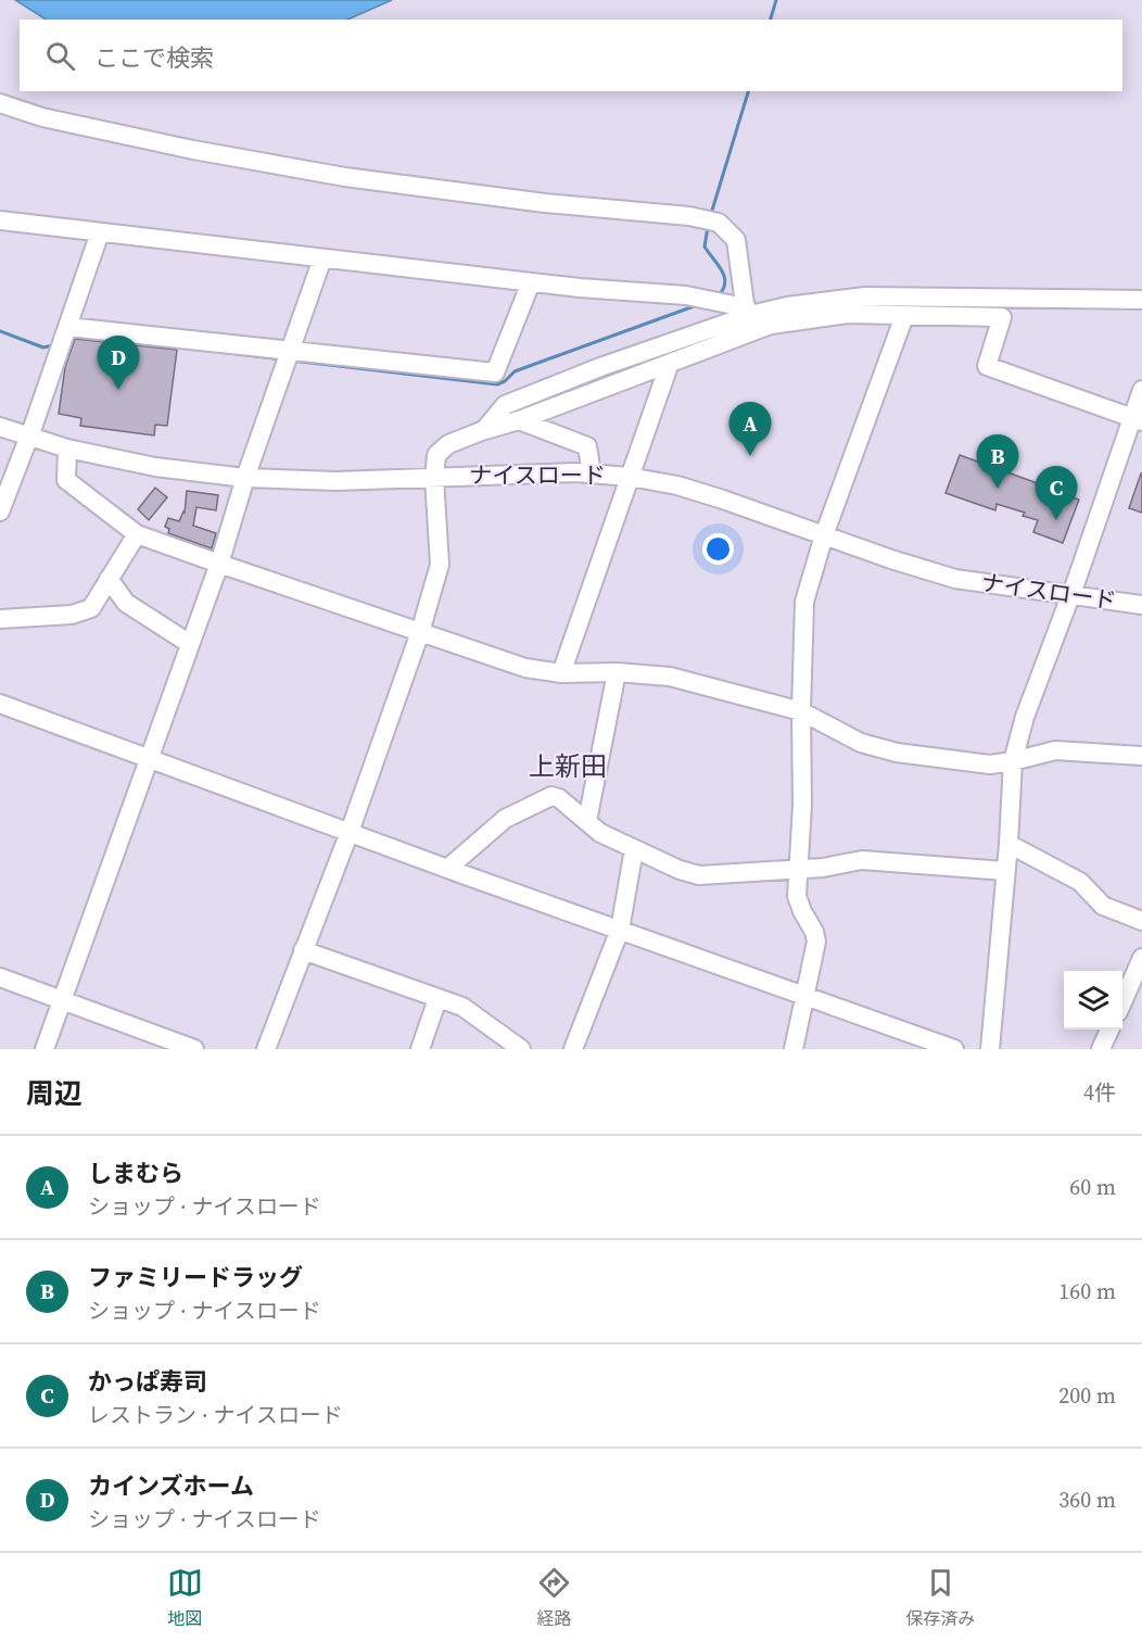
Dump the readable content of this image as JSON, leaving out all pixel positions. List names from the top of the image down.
{
  "streets": {
    "street": ["ナイスロード"]
  },
  "districts": ["上新田"],
  "page": {
    "search": "ここで検索",
    "pins": [
      "D",
      "A",
      "B",
      "C"
    ],
    "heading": ["周辺", "4件"],
    "list": [
      {
        "mark": "A",
        "name": "しまむら",
        "note": "ショップ · ナイスロード",
        "value": "60 m"
      },
      {
        "mark": "B",
        "name": "ファミリードラッグ",
        "note": "ショップ · ナイスロード",
        "value": "160 m"
      },
      {
        "mark": "C",
        "name": "かっぱ寿司",
        "note": "レストラン · ナイスロード",
        "value": "200 m"
      },
      {
        "mark": "D",
        "name": "カインズホーム",
        "note": "ショップ · ナイスロード",
        "value": "360 m"
      }
    ],
    "nav": ["地図", "経路", "保存済み"]
  }
}
